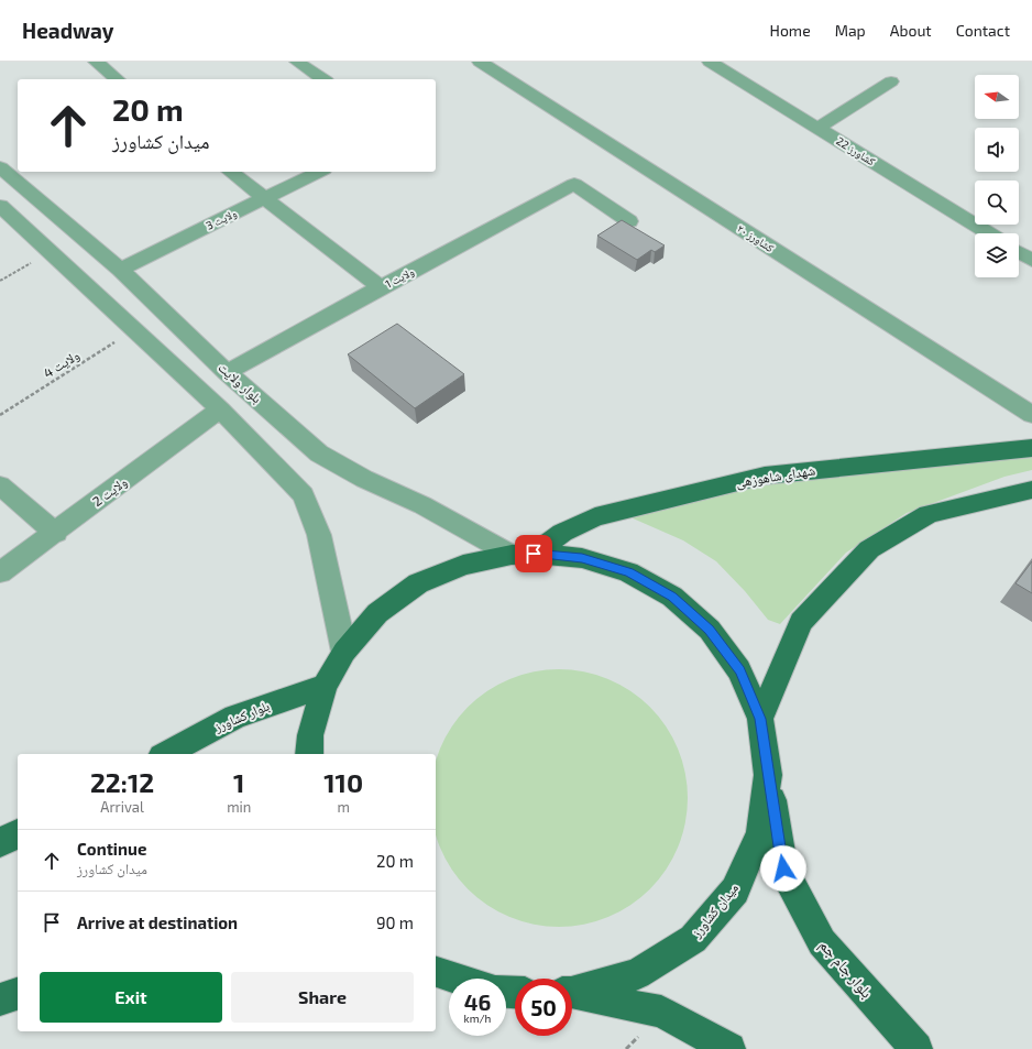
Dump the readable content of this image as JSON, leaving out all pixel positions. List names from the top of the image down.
{
  "streets": {
    "main road": [
      "شهدای شاهوزهی",
      "بلوار کشاورز",
      "میدان کشاورز",
      "بلوار جام جم"
    ],
    "street": [
      "کشاورز 22",
      "ولایت 3",
      "کشاورز ۲۰",
      "ولایت 1",
      "بلوار ولایت",
      "ولایت 2"
    ],
    "path": ["ولایت 4"]
  },
  "crossings": [
    ["ولایت 3", "بلوار ولایت"],
    ["ولایت 1", "بلوار ولایت"],
    ["بلوار ولایت", "شهدای شاهوزهی"],
    ["بلوار ولایت", "میدان کشاورز"],
    ["شهدای شاهوزهی", "میدان کشاورز"],
    ["بلوار کشاورز", "میدان کشاورز"],
    ["میدان کشاورز", "بلوار جام جم"]
  ],
  "north": "left",
  "page": {
    "header": "Headway",
    "nav": [
      "Home",
      "Map",
      "About",
      "Contact"
    ],
    "turn": ["20 m", "میدان کشاورز"],
    "eta": [
      "22:12",
      "Arrival",
      "1",
      "min",
      "110",
      "m"
    ],
    "list": [
      {
        "name": "Continue",
        "note": "میدان کشاورز",
        "value": "20 m"
      },
      {
        "name": "Arrive at destination",
        "value": "90 m"
      }
    ],
    "buttons": ["Exit", "Share"],
    "speed": "46 km/h",
    "limit": "50"
  }
}
